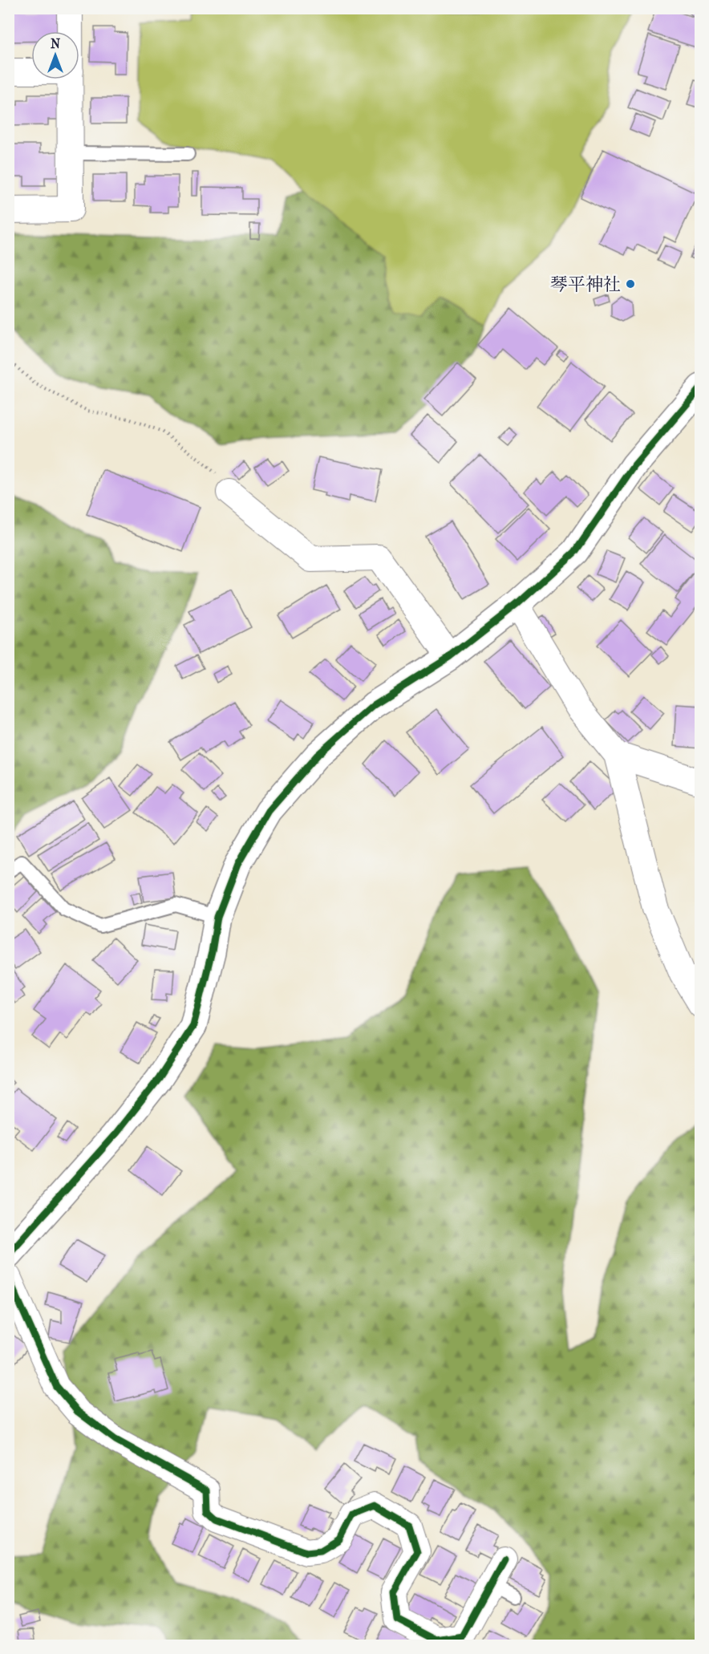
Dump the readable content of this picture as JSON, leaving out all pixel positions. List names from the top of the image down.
{
  "places": ["琴平神社"],
  "north": "top"
}
